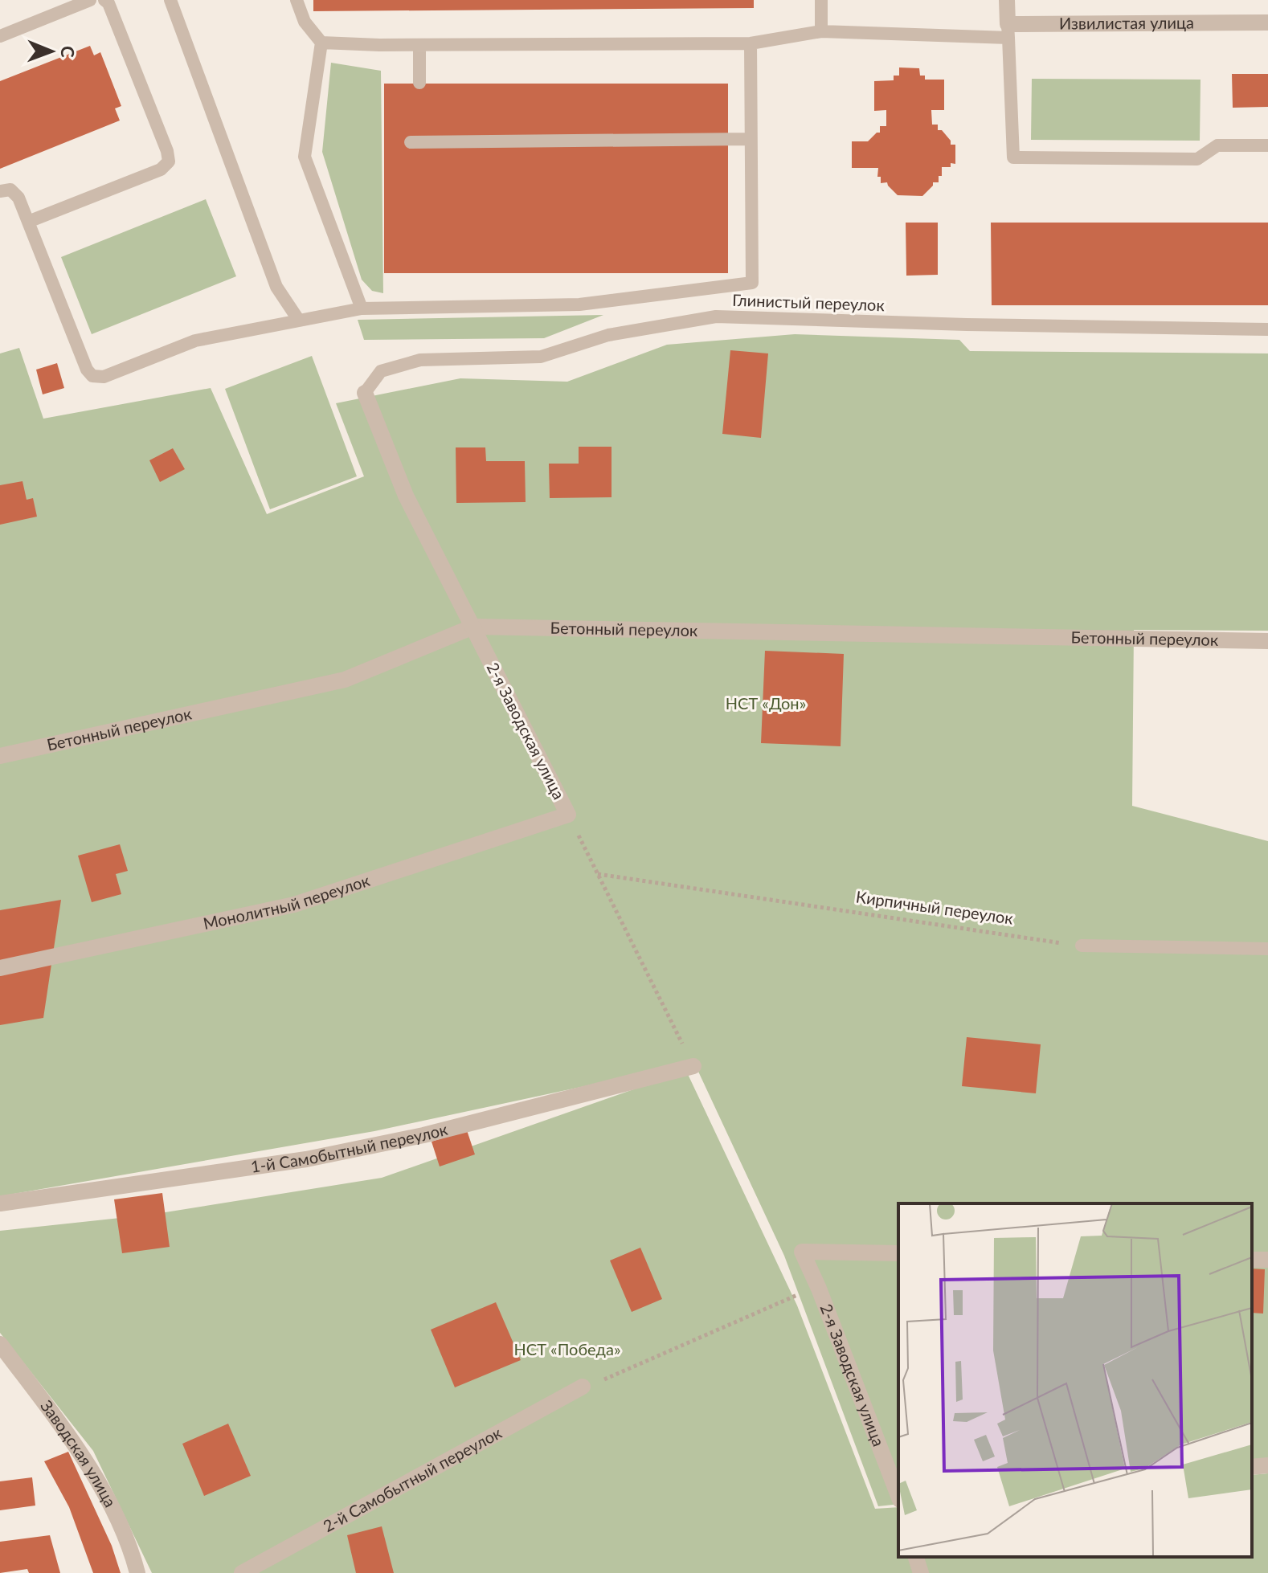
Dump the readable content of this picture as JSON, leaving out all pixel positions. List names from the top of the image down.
{
  "streets": {
    "street": [
      "Извилистая улица",
      "Бетонный переулок",
      "2-я Заводская улица",
      "Монолитный переулок",
      "1-й Самобытный переулок",
      "Заводская улица",
      "2-й Самобытный переулок"
    ],
    "lane": ["Глинистый переулок"],
    "path": ["Кирпичный переулок"]
  },
  "crossings": [
    ["Глинистый переулок", "2-я Заводская улица"],
    ["Бетонный переулок", "2-я Заводская улица"],
    ["2-я Заводская улица", "Монолитный переулок"],
    ["2-я Заводская улица", "Кирпичный переулок"],
    ["2-я Заводская улица", "1-й Самобытный переулок"]
  ],
  "parks": ["НСТ «Дон»", "НСТ «Победа»"],
  "north": "right"
}
